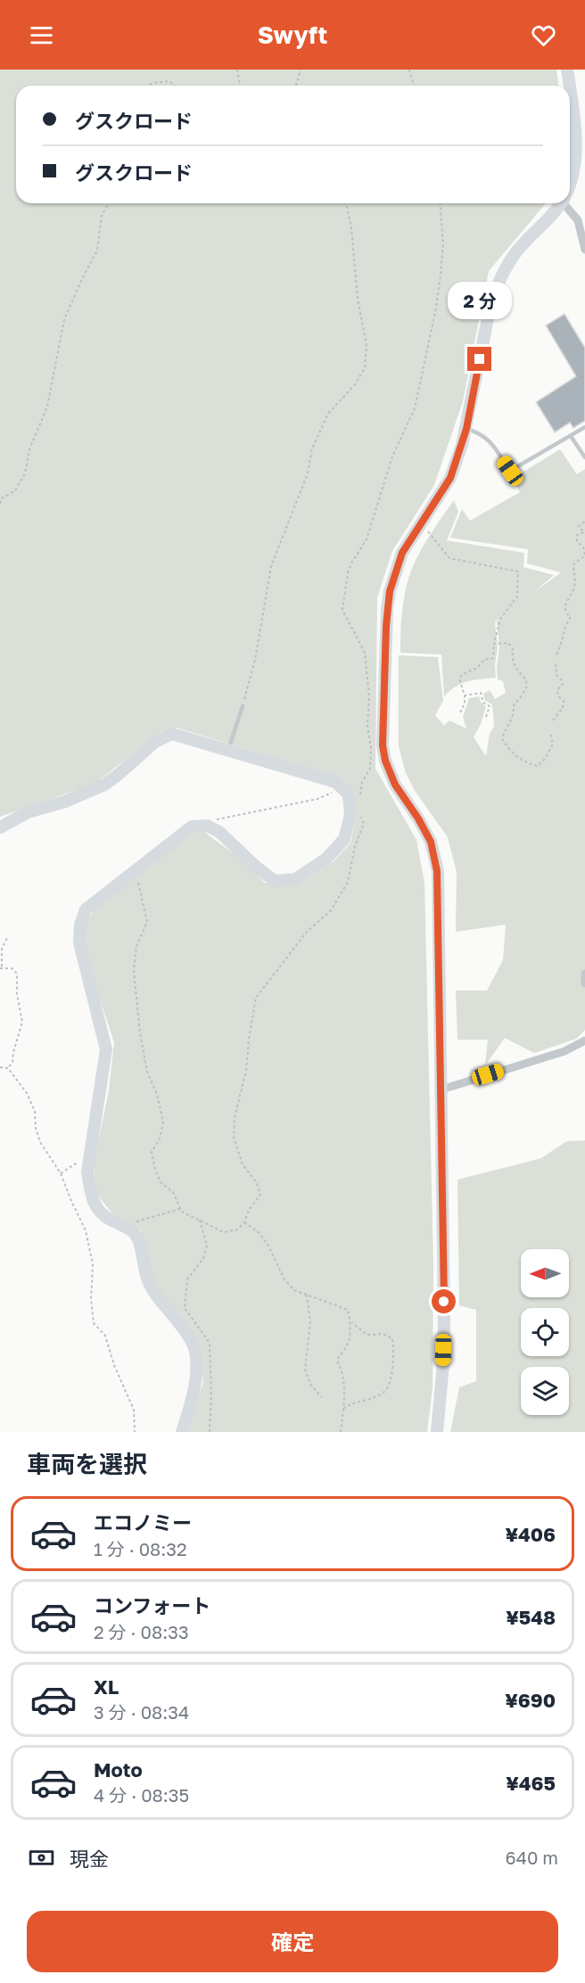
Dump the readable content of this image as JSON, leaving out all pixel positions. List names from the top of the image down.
{
  "north": "left",
  "page": {
    "header": "Swyft",
    "banner": ["グスクロード", "グスクロード"],
    "bubble": "2 分",
    "heading": "車両を選択",
    "list": [
      {
        "name": "エコノミー",
        "note": "1 分 · 08:32",
        "value": "¥406"
      },
      {
        "name": "コンフォート",
        "note": "2 分 · 08:33",
        "value": "¥548"
      },
      {
        "name": "XL",
        "note": "3 分 · 08:34",
        "value": "¥690"
      },
      {
        "name": "Moto",
        "note": "4 分 · 08:35",
        "value": "¥465"
      }
    ],
    "pay": ["現金", "640 m"],
    "buttons": "確定"
  }
}
